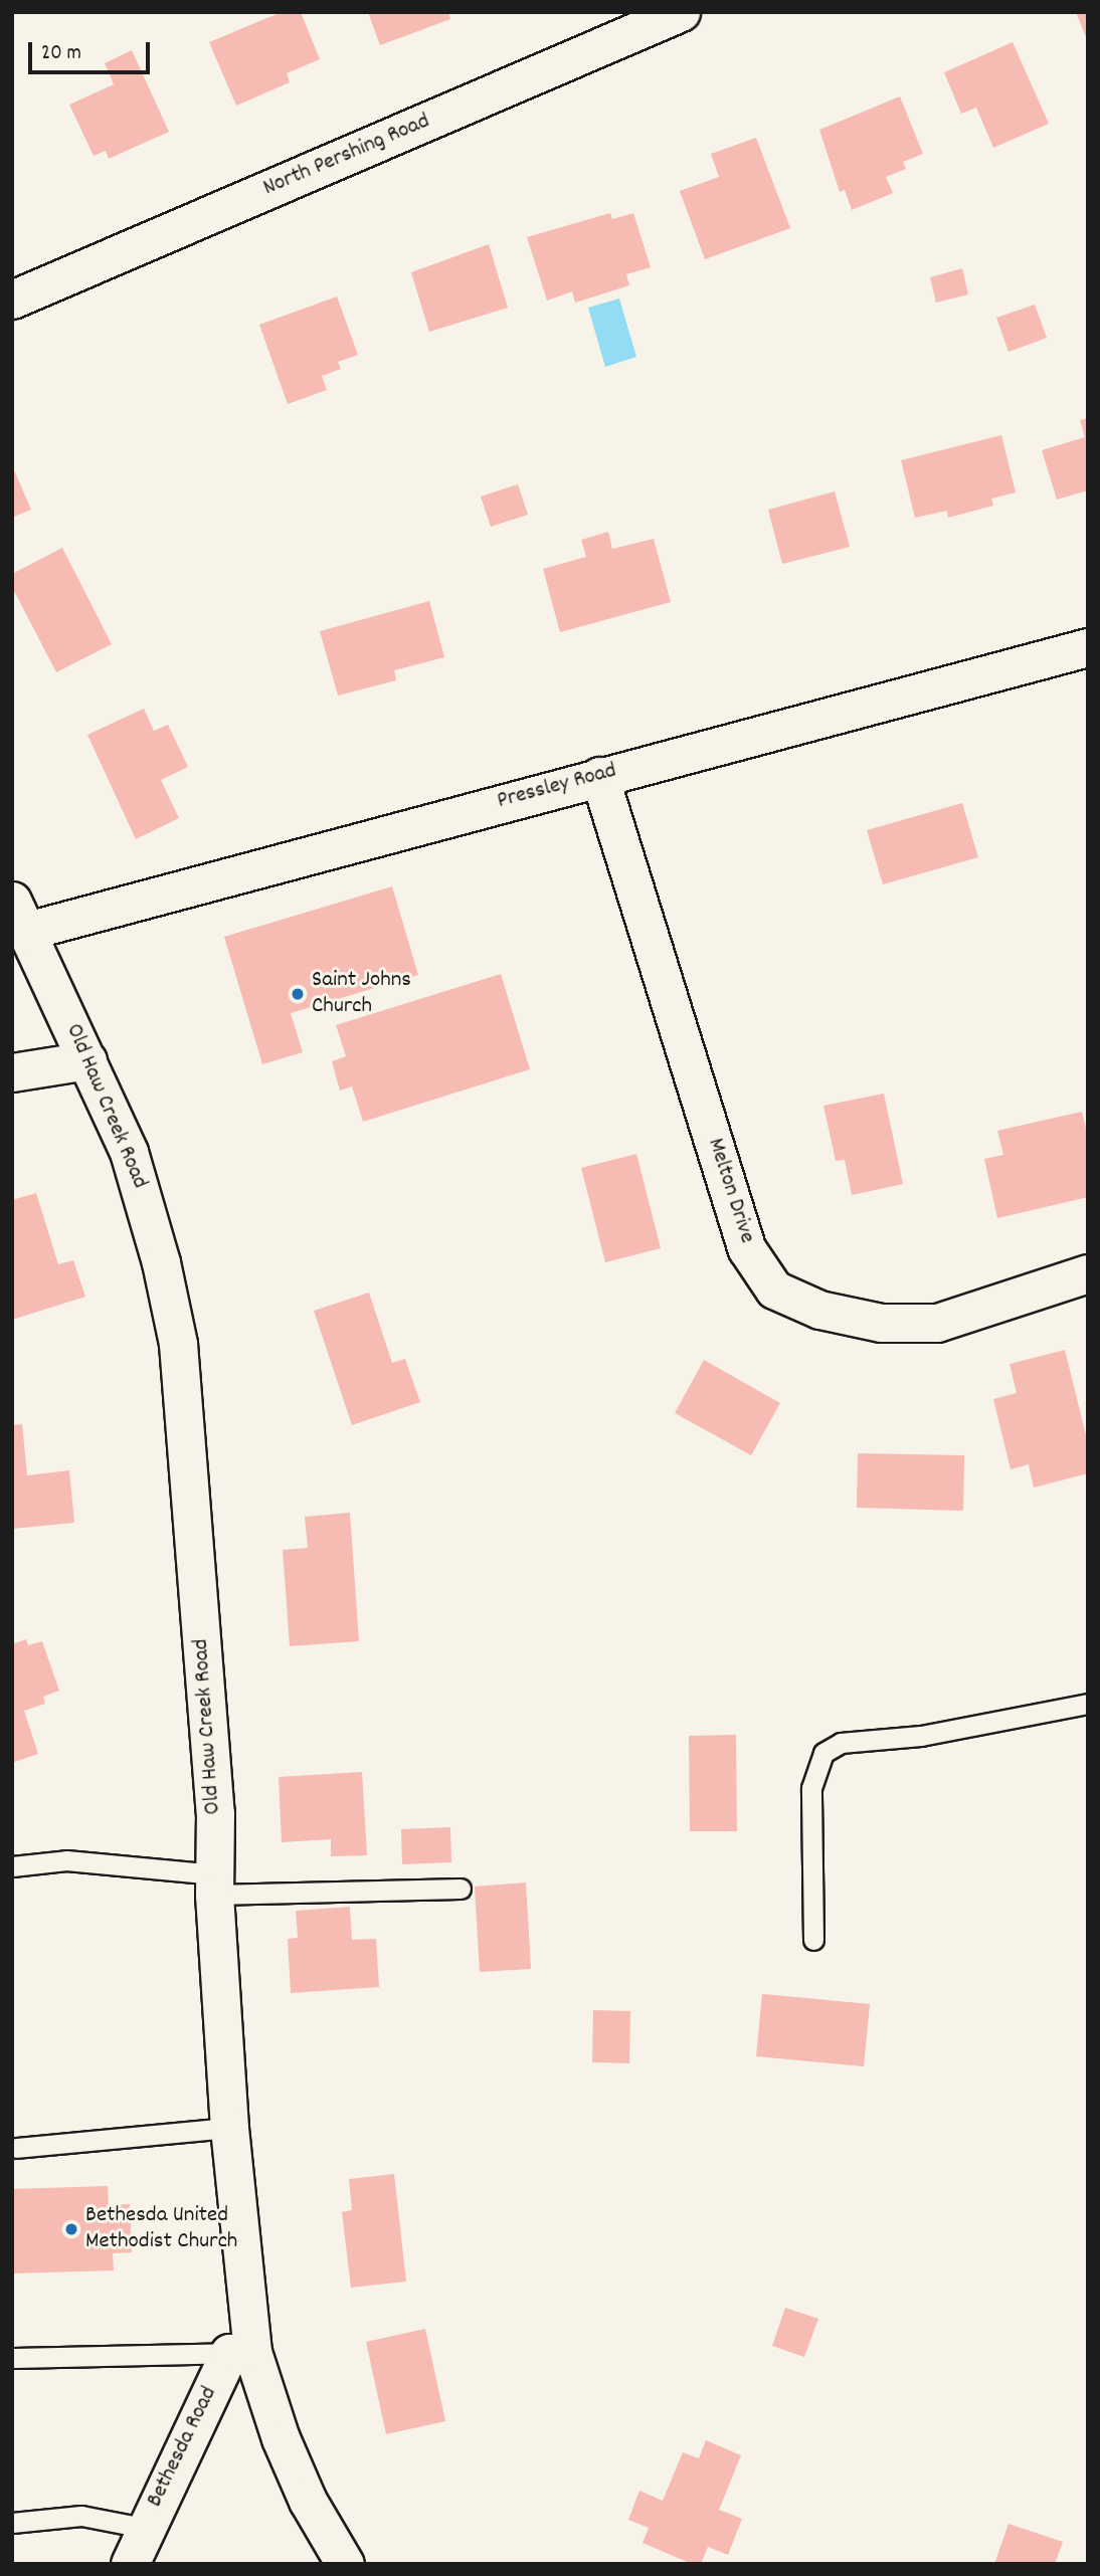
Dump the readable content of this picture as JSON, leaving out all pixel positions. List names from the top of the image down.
{
  "streets": {
    "street": [
      "North Pershing Road",
      "Pressley Road",
      "Old Haw Creek Road",
      "Melton Drive",
      "Bethesda Road"
    ]
  },
  "crossings": [
    ["Pressley Road", "Old Haw Creek Road"],
    ["Pressley Road", "Melton Drive"],
    ["Old Haw Creek Road", "Bethesda Road"]
  ],
  "places": ["Saint Johns Church", "Bethesda United Methodist Church"],
  "scale_bar": "20 m"
}
